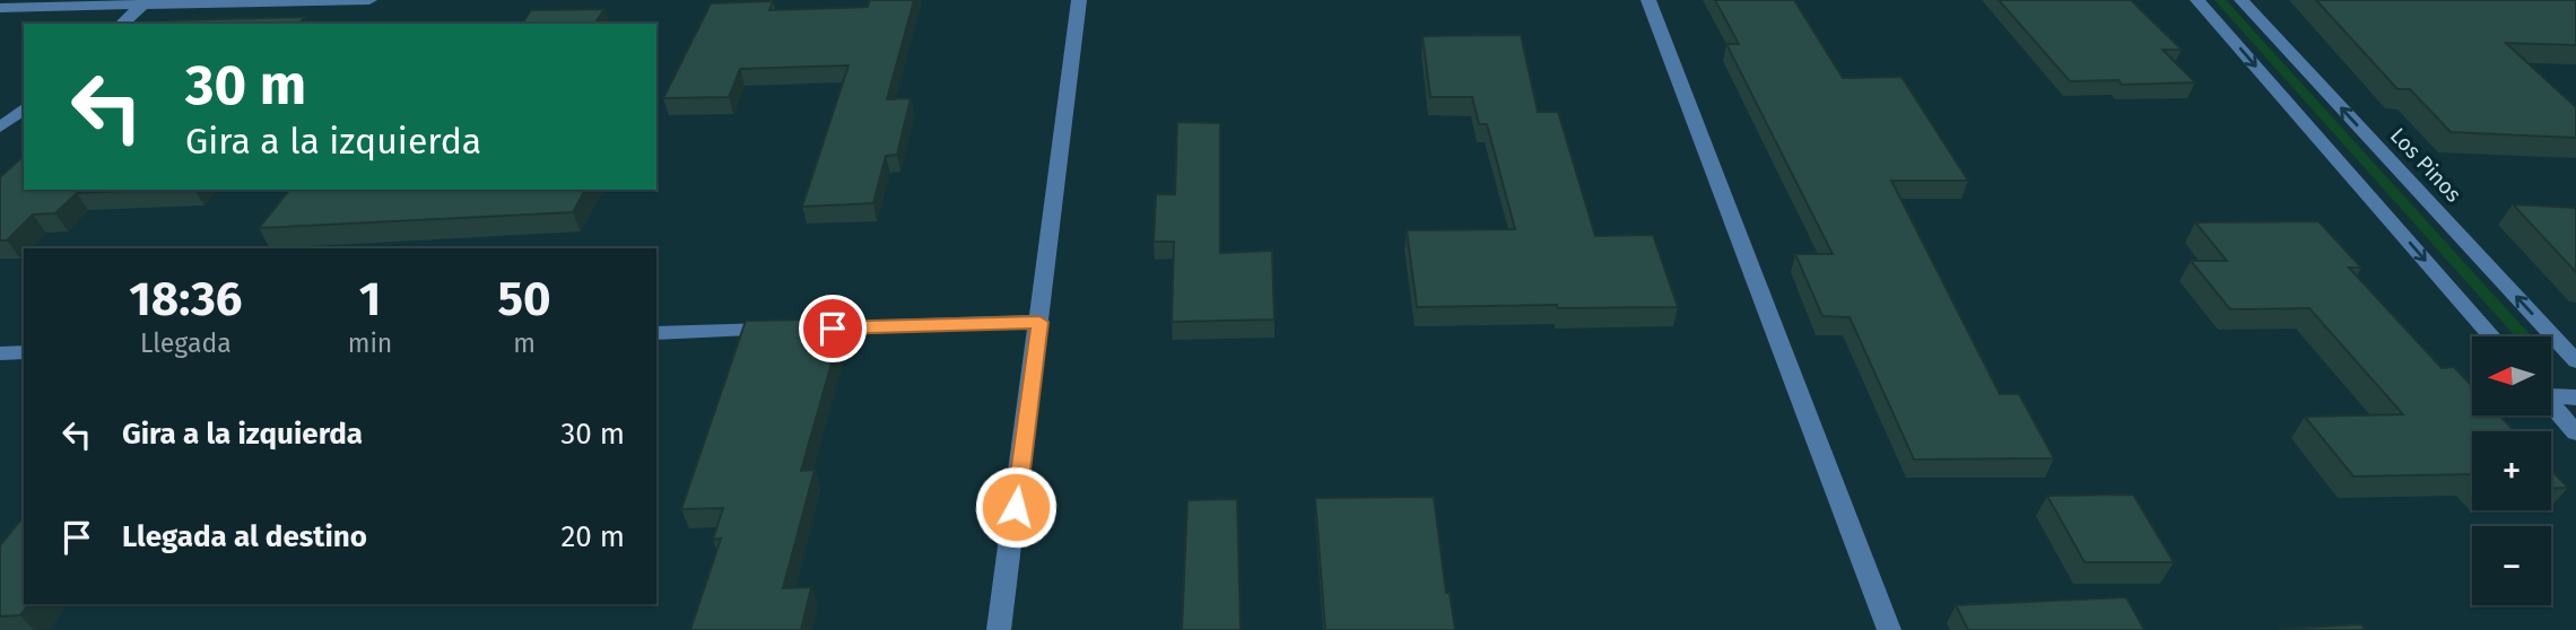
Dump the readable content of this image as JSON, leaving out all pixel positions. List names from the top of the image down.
{
  "streets": {
    "street": ["Los Pinos"]
  },
  "north": "left",
  "page": {
    "turn": ["30 m", "Gira a la izquierda"],
    "eta": [
      "18:36",
      "Llegada",
      "1",
      "min",
      "50",
      "m"
    ],
    "map_buttons": ["+", "−"],
    "list": [
      {
        "name": "Gira a la izquierda",
        "value": "30 m"
      },
      {
        "name": "Llegada al destino",
        "value": "20 m"
      }
    ]
  }
}
